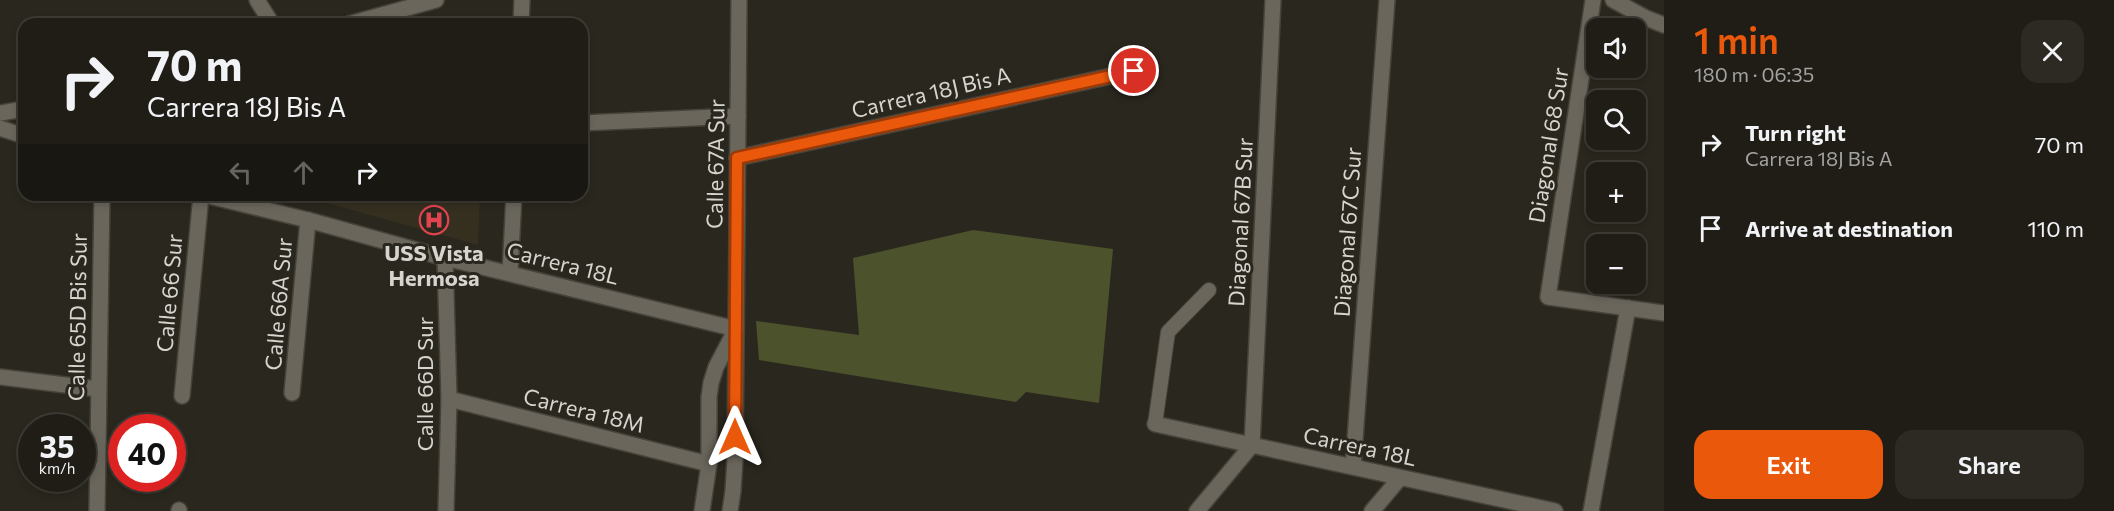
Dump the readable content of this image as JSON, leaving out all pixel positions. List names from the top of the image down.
{
  "streets": {
    "street": [
      "Carrera 18J Bis A",
      "Diagonal 68 Sur",
      "Calle 67A Sur",
      "Diagonal 67B Sur",
      "Diagonal 67C Sur",
      "Carrera 18L",
      "Calle 66 Sur",
      "Calle 66A Sur",
      "Calle 65D Bis Sur",
      "Calle 66D Sur",
      "Carrera 18M"
    ]
  },
  "crossings": [
    ["Carrera 18J Bis A", "Calle 67A Sur"],
    ["Calle 67A Sur", "Carrera 18L"],
    ["Calle 67A Sur", "Carrera 18M"],
    ["Diagonal 67B Sur", "Carrera 18L"],
    ["Diagonal 67C Sur", "Carrera 18L"],
    ["Carrera 18L", "Calle 66A Sur"],
    ["Carrera 18L", "Calle 66D Sur"],
    ["Calle 66D Sur", "Carrera 18M"]
  ],
  "places": {
    "hospital": ["USS Vista Hermosa"]
  },
  "page": {
    "heading": ["1 min", "180 m · 06:35"],
    "map_buttons": ["+", "−"],
    "turn": ["70 m", "Carrera 18J Bis A"],
    "list": [
      {
        "name": "Turn right",
        "note": "Carrera 18J Bis A",
        "value": "70 m"
      },
      {
        "name": "Arrive at destination",
        "value": "110 m"
      }
    ],
    "speed": "35 km/h",
    "limit": "40",
    "buttons": ["Exit", "Share"]
  }
}
